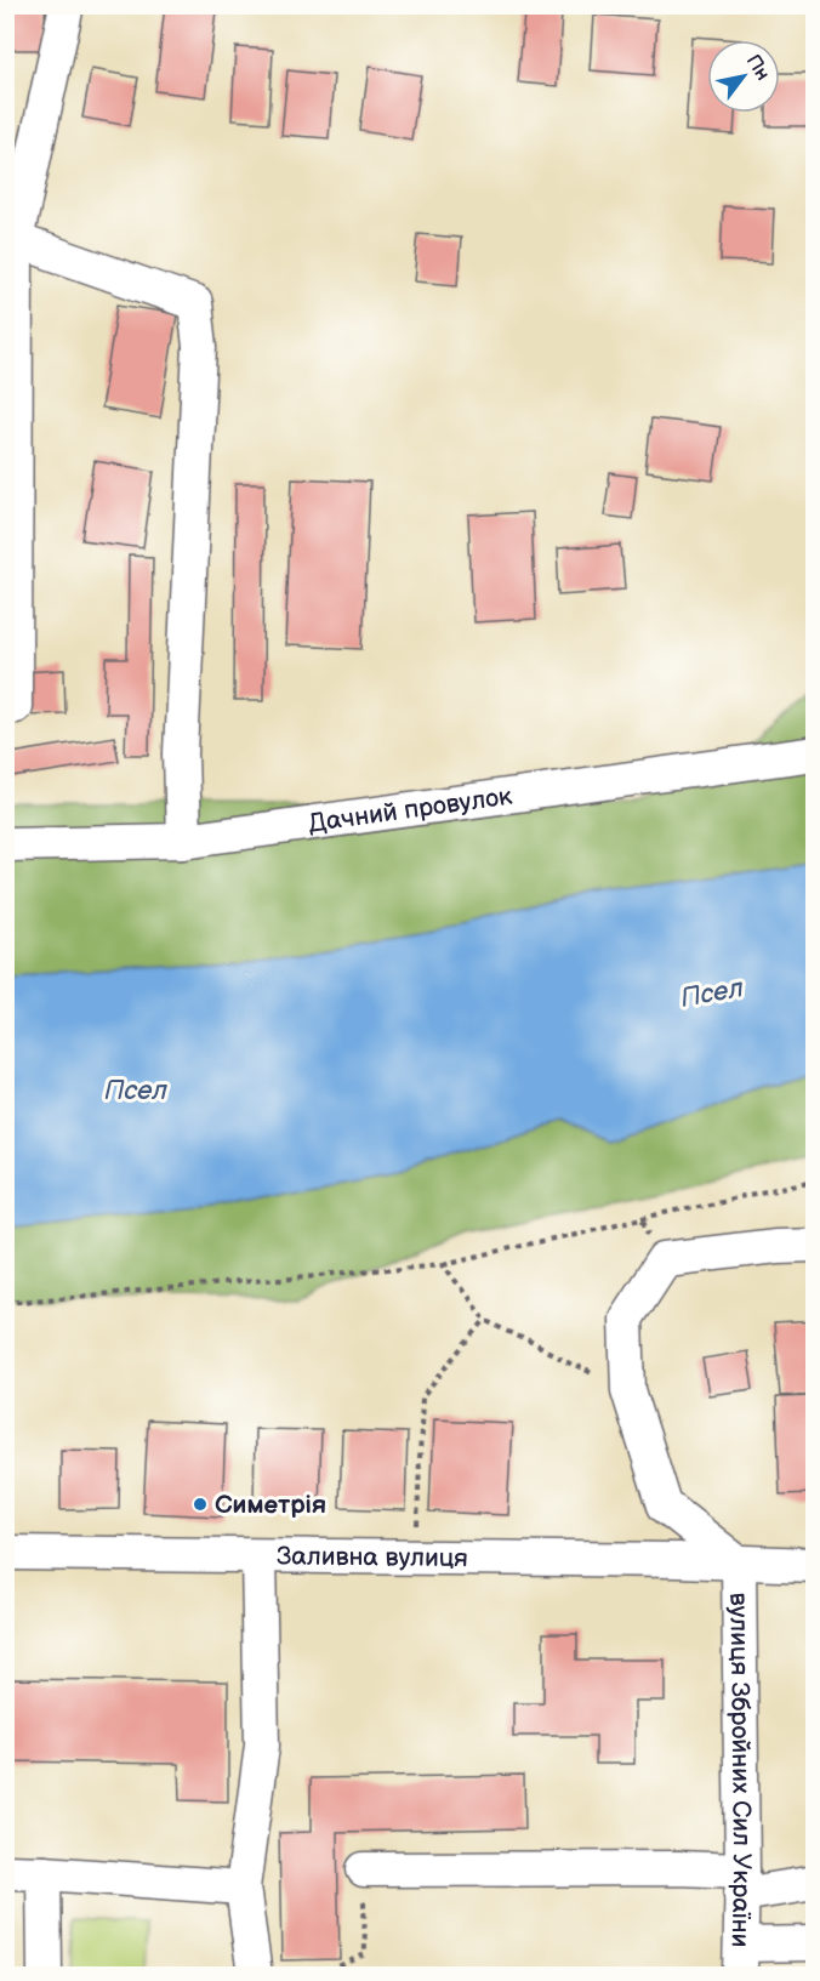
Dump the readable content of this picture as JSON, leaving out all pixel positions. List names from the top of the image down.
{
  "streets": {
    "street": ["Дачний провулок", "Заливна вулиця", "вулиця Збройних Сил України"]
  },
  "crossings": [
    ["Заливна вулиця", "вулиця Збройних Сил України"]
  ],
  "water": ["Псел"],
  "places": ["Симетрія"],
  "north": "top right"
}
